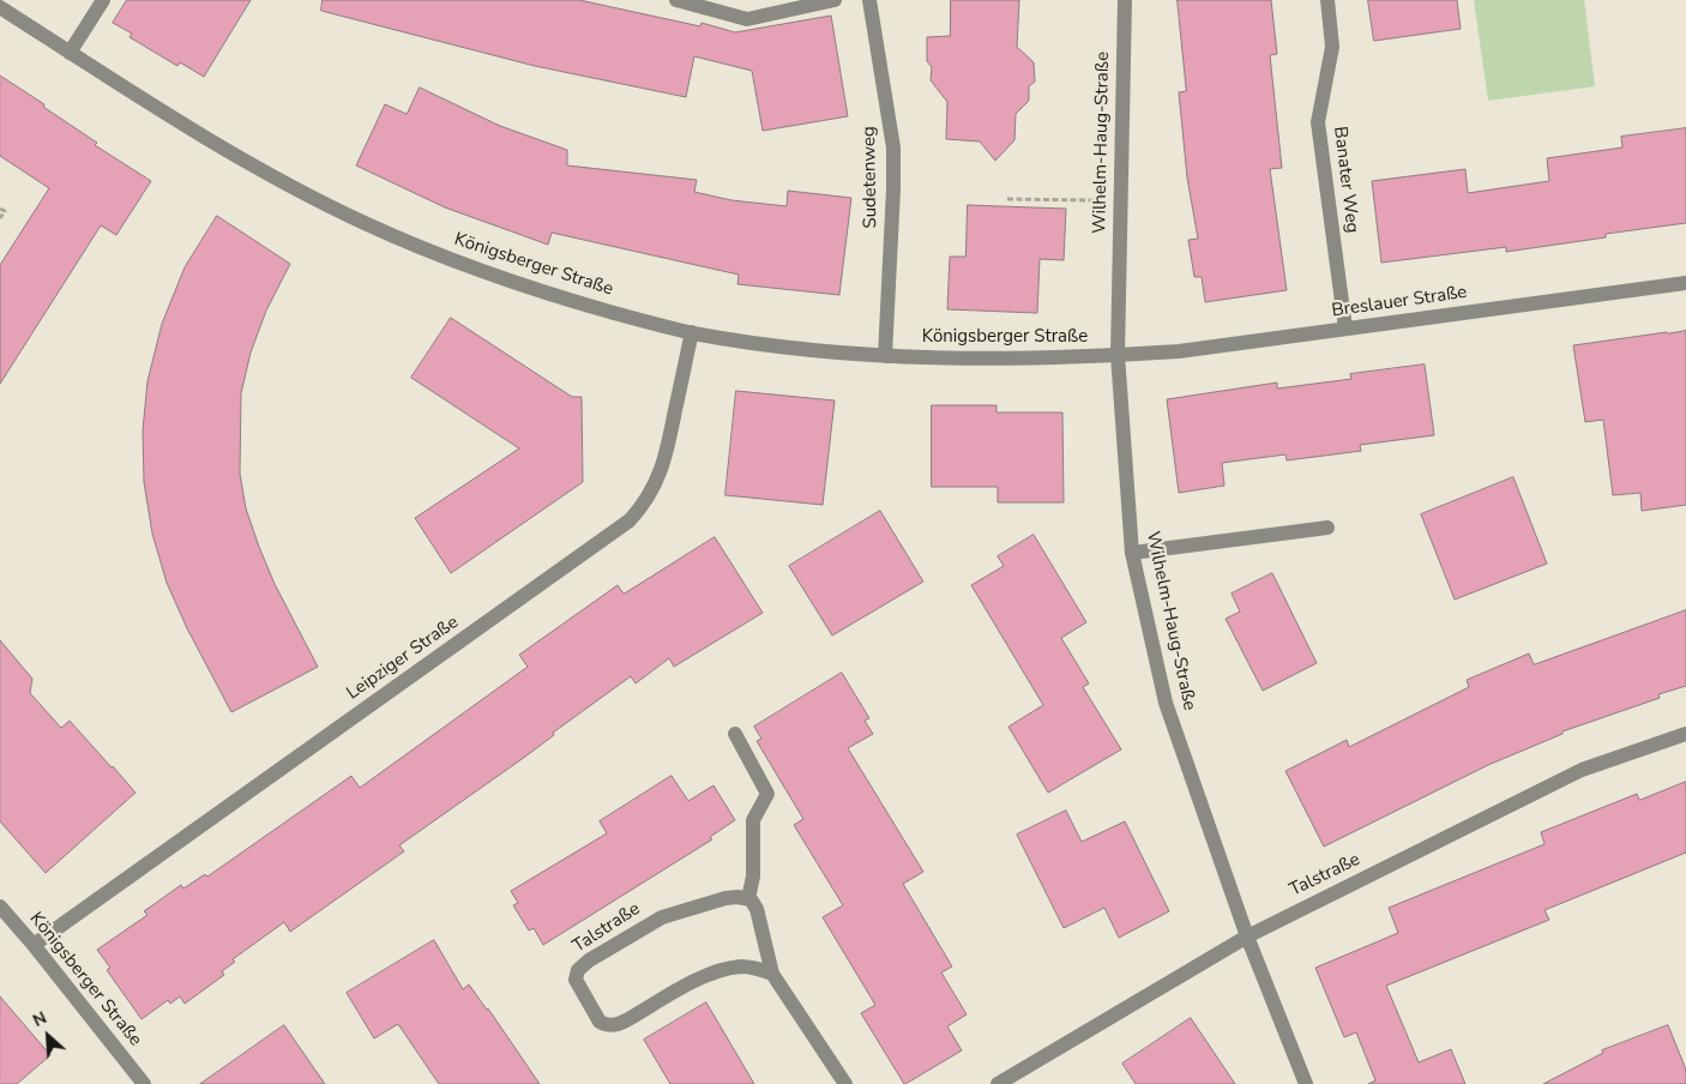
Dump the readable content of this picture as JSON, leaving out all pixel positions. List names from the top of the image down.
{
  "streets": {
    "street": [
      "Wilhelm-Haug-Straße",
      "Sudetenweg",
      "Banater Weg",
      "Königsberger Straße",
      "Breslauer Straße",
      "Leipziger Straße",
      "Talstraße"
    ]
  },
  "crossings": [
    ["Wilhelm-Haug-Straße", "Königsberger Straße"],
    ["Wilhelm-Haug-Straße", "Breslauer Straße"],
    ["Wilhelm-Haug-Straße", "Talstraße"],
    ["Sudetenweg", "Königsberger Straße"],
    ["Banater Weg", "Breslauer Straße"],
    ["Königsberger Straße", "Breslauer Straße"],
    ["Königsberger Straße", "Leipziger Straße"]
  ],
  "north": "top left"
}
